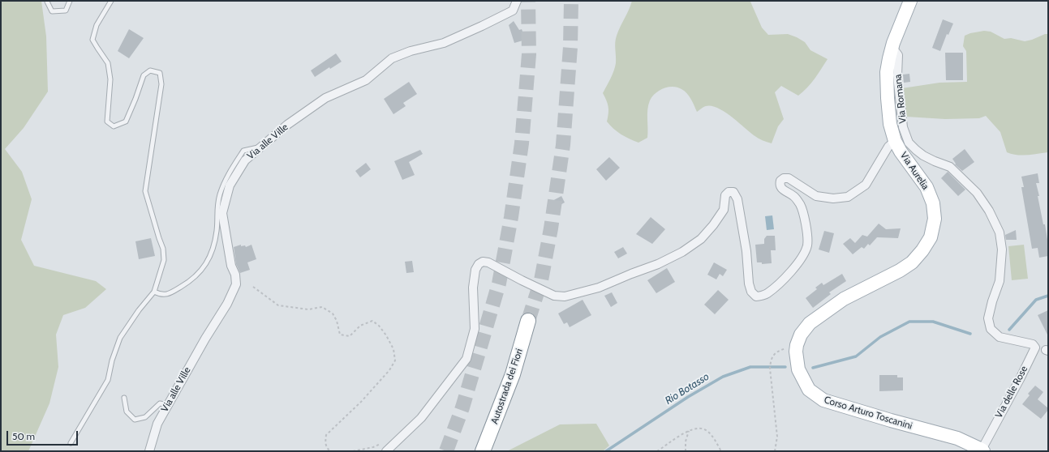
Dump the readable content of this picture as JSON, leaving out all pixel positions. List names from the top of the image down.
{
  "streets": {
    "highway": ["Autostrada dei Fiori"],
    "main road": ["Via Aurelia", "Corso Arturo Toscanini"],
    "street": ["Via Romana", "Via alle Ville", "Via delle Rose"]
  },
  "crossings": [
    ["Via Romana", "Via Aurelia"],
    ["Via Romana", "Via delle Rose"],
    ["Via Aurelia", "Corso Arturo Toscanini"],
    ["Via delle Rose", "Corso Arturo Toscanini"]
  ],
  "water": ["Rio Botasso"],
  "scale_bar": "50 m"
}
